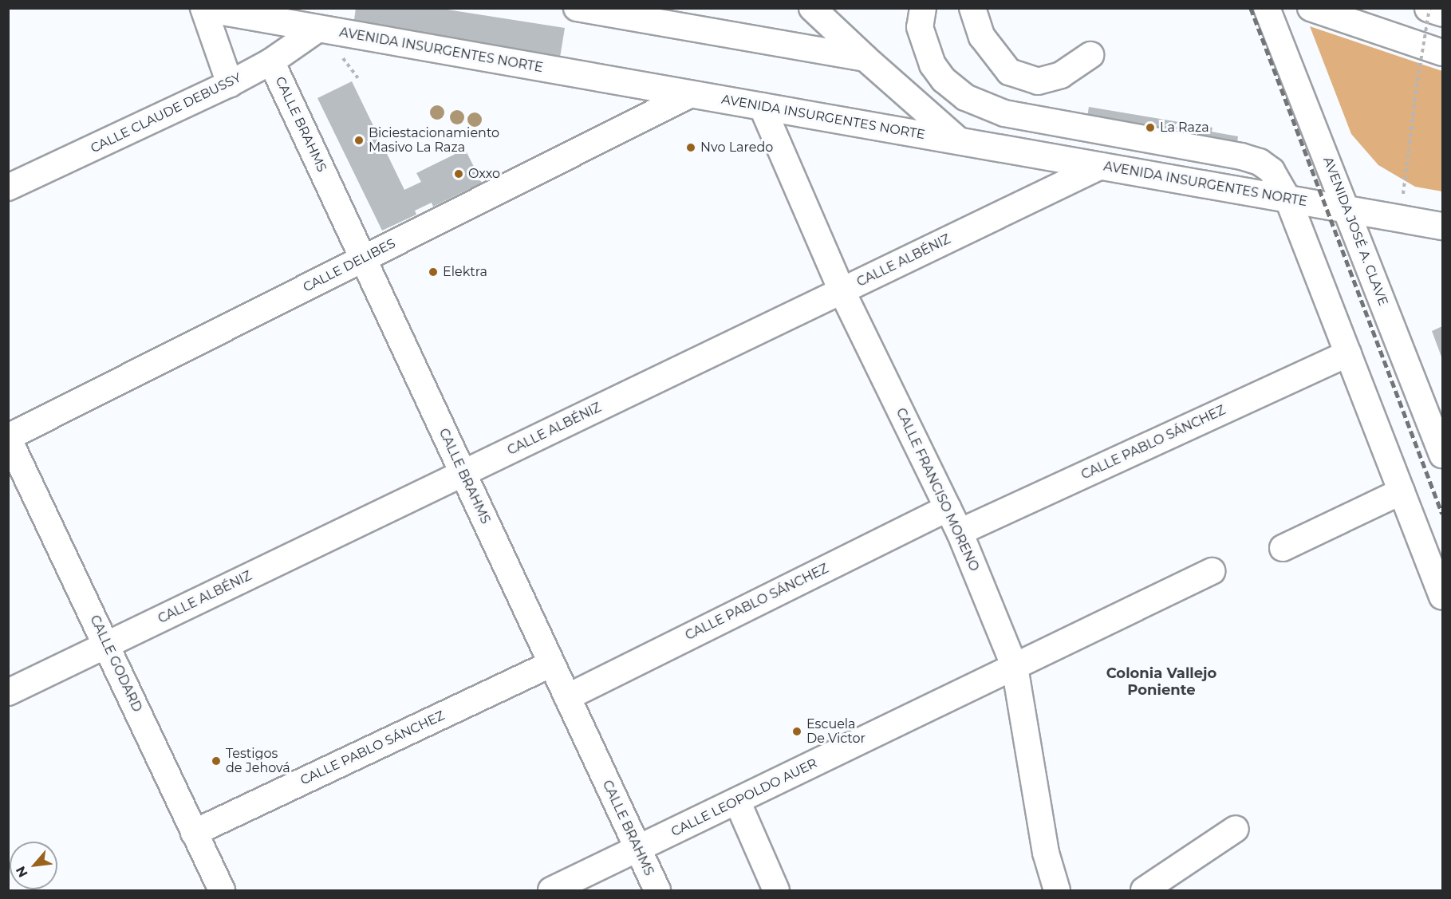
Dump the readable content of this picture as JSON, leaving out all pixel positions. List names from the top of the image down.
{
  "streets": {
    "main road": ["AVENIDA INSURGENTES NORTE"],
    "street": [
      "CALLE CLAUDE DEBUSSY",
      "CALLE BRAHMS",
      "AVENIDA JOSÉ A. CLAVE",
      "CALLE ALBÉNIZ",
      "CALLE DELIBES",
      "CALLE PABLO SÁNCHEZ",
      "CALLE FRANCISO MORENO",
      "CALLE GODARD",
      "CALLE LEOPOLDO AUER"
    ]
  },
  "crossings": [
    ["AVENIDA INSURGENTES NORTE", "CALLE CLAUDE DEBUSSY"],
    ["AVENIDA INSURGENTES NORTE", "AVENIDA JOSÉ A. CLAVE"],
    ["AVENIDA INSURGENTES NORTE", "CALLE ALBÉNIZ"],
    ["AVENIDA INSURGENTES NORTE", "CALLE DELIBES"],
    ["AVENIDA INSURGENTES NORTE", "CALLE FRANCISO MORENO"],
    ["CALLE CLAUDE DEBUSSY", "CALLE BRAHMS"],
    ["CALLE BRAHMS", "CALLE ALBÉNIZ"],
    ["CALLE BRAHMS", "CALLE DELIBES"],
    ["CALLE BRAHMS", "CALLE PABLO SÁNCHEZ"],
    ["CALLE BRAHMS", "CALLE LEOPOLDO AUER"],
    ["CALLE ALBÉNIZ", "CALLE FRANCISO MORENO"],
    ["CALLE ALBÉNIZ", "CALLE GODARD"],
    ["CALLE DELIBES", "CALLE GODARD"],
    ["CALLE PABLO SÁNCHEZ", "CALLE FRANCISO MORENO"],
    ["CALLE PABLO SÁNCHEZ", "CALLE GODARD"],
    ["CALLE FRANCISO MORENO", "CALLE LEOPOLDO AUER"]
  ],
  "districts": ["Colonia Vallejo Poniente"],
  "places": [
    "La Raza",
    "Biciestacionamiento Masivo La Raza",
    "Nvo Laredo",
    "Oxxo",
    "Elektra",
    "Escuela De Victor",
    "Testigos de Jehová"
  ],
  "north": "bottom left"
}
